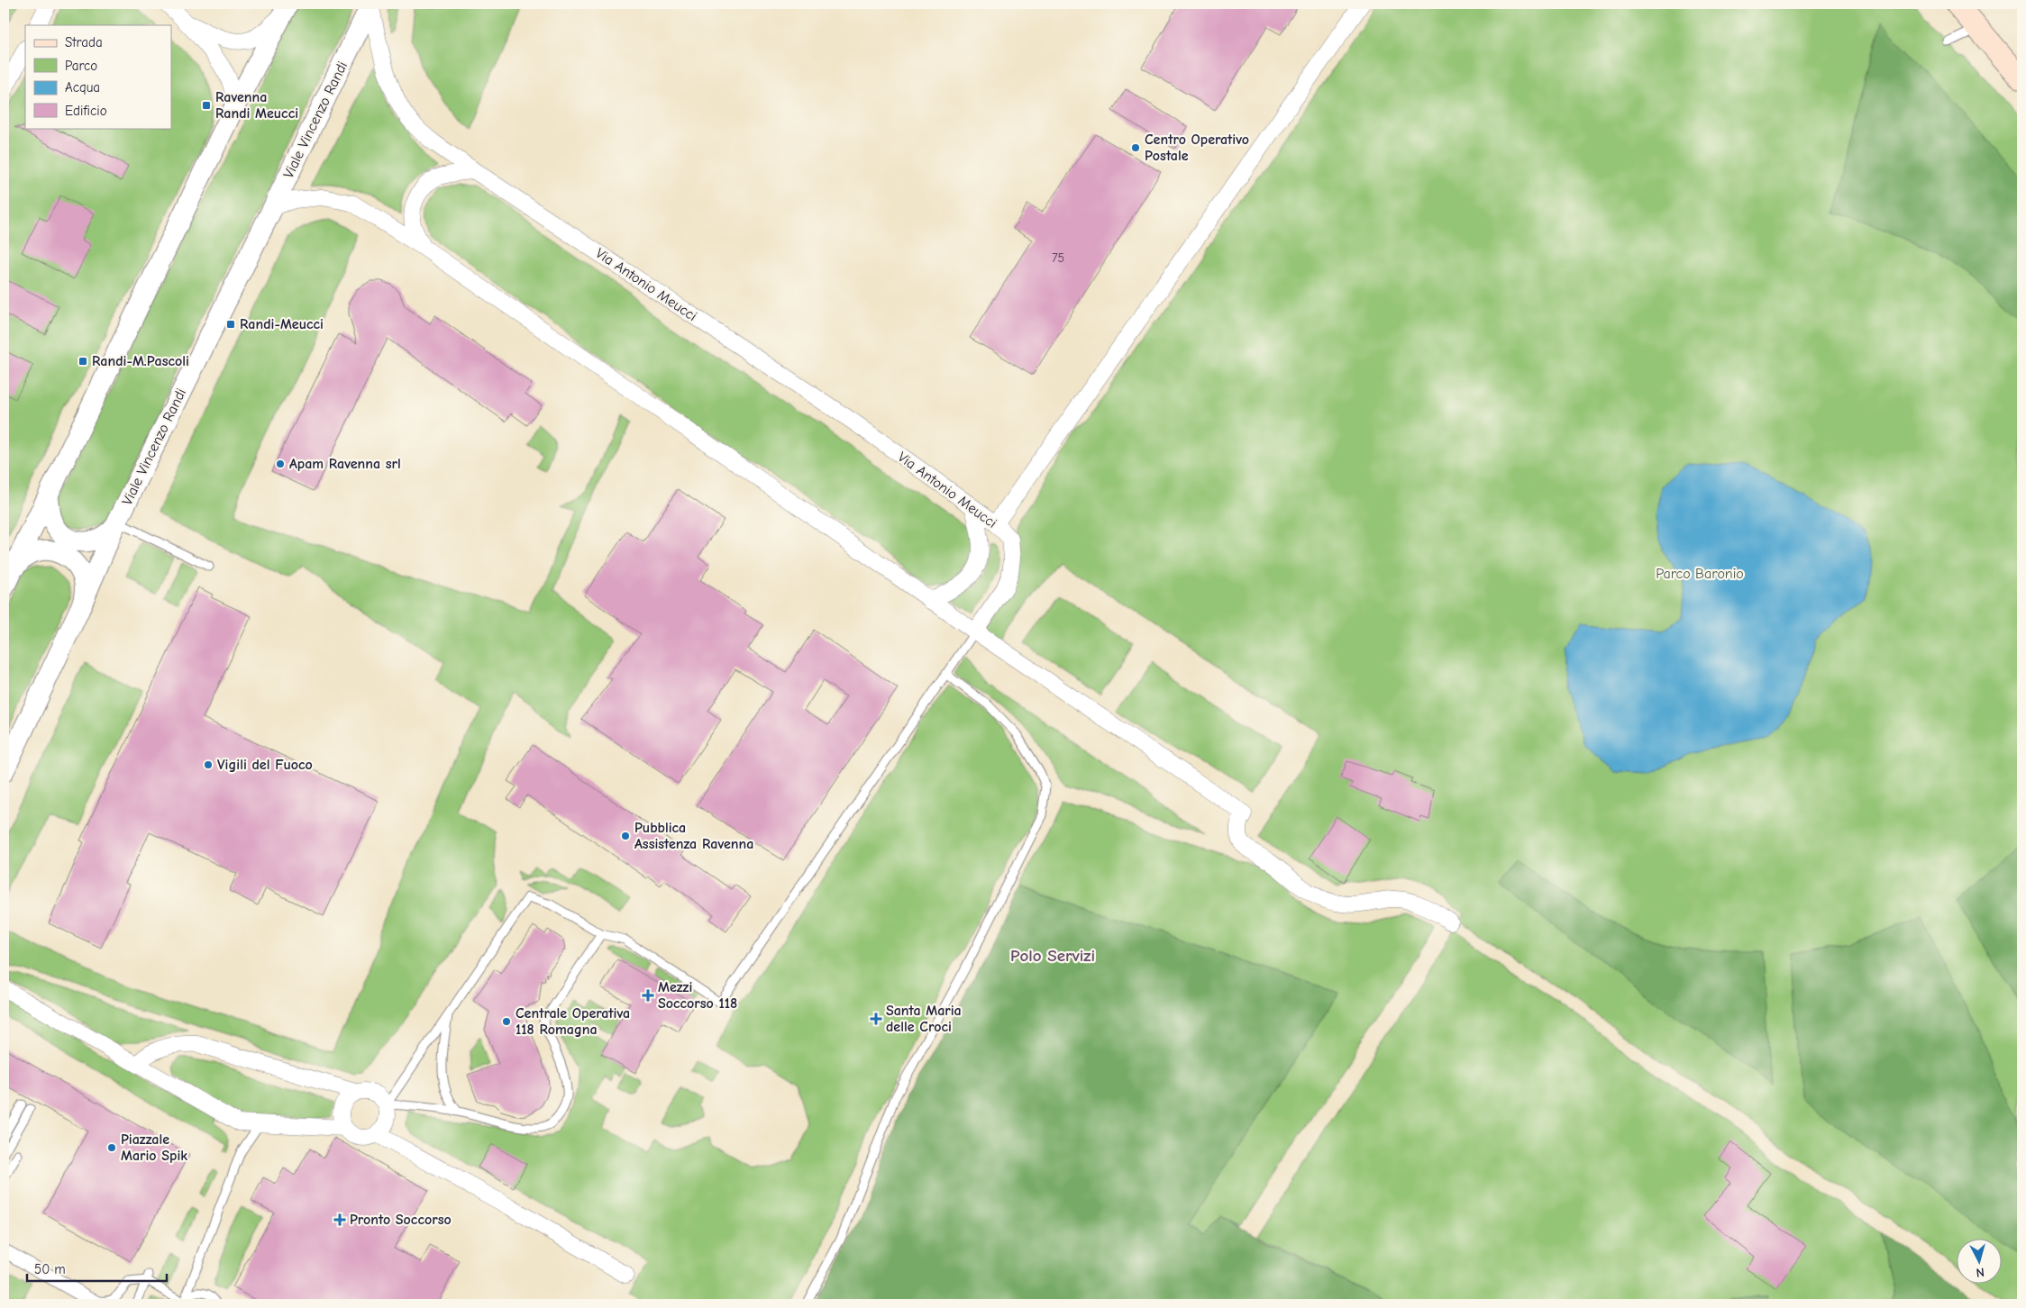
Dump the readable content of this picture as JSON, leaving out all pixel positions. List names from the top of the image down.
{
  "streets": {
    "street": ["Viale Vincenzo Randi", "Via Antonio Meucci"]
  },
  "crossings": [
    ["Viale Vincenzo Randi", "Via Antonio Meucci"]
  ],
  "districts": ["Polo Servizi"],
  "parks": ["Parco Baronio"],
  "places": {
    "transit": ["Ravenna Randi Meucci", "Randi-Meucci", "Randi-M.Pascoli"],
    "other": [
      "Centro Operativo Postale",
      "Apam Ravenna srl",
      "Vigili del Fuoco",
      "Pubblica Assistenza Ravenna",
      "Centrale Operativa 118 Romagna",
      "Piazzale Mario Spik"
    ],
    "health": ["Mezzi Soccorso 118", "Santa Maria delle Croci", "Pronto Soccorso"]
  },
  "house_numbers": ["75"],
  "legend": [
    "Strada",
    "Parco",
    "Acqua",
    "Edificio"
  ],
  "scale_bar": "50 m",
  "north": "bottom"
}
